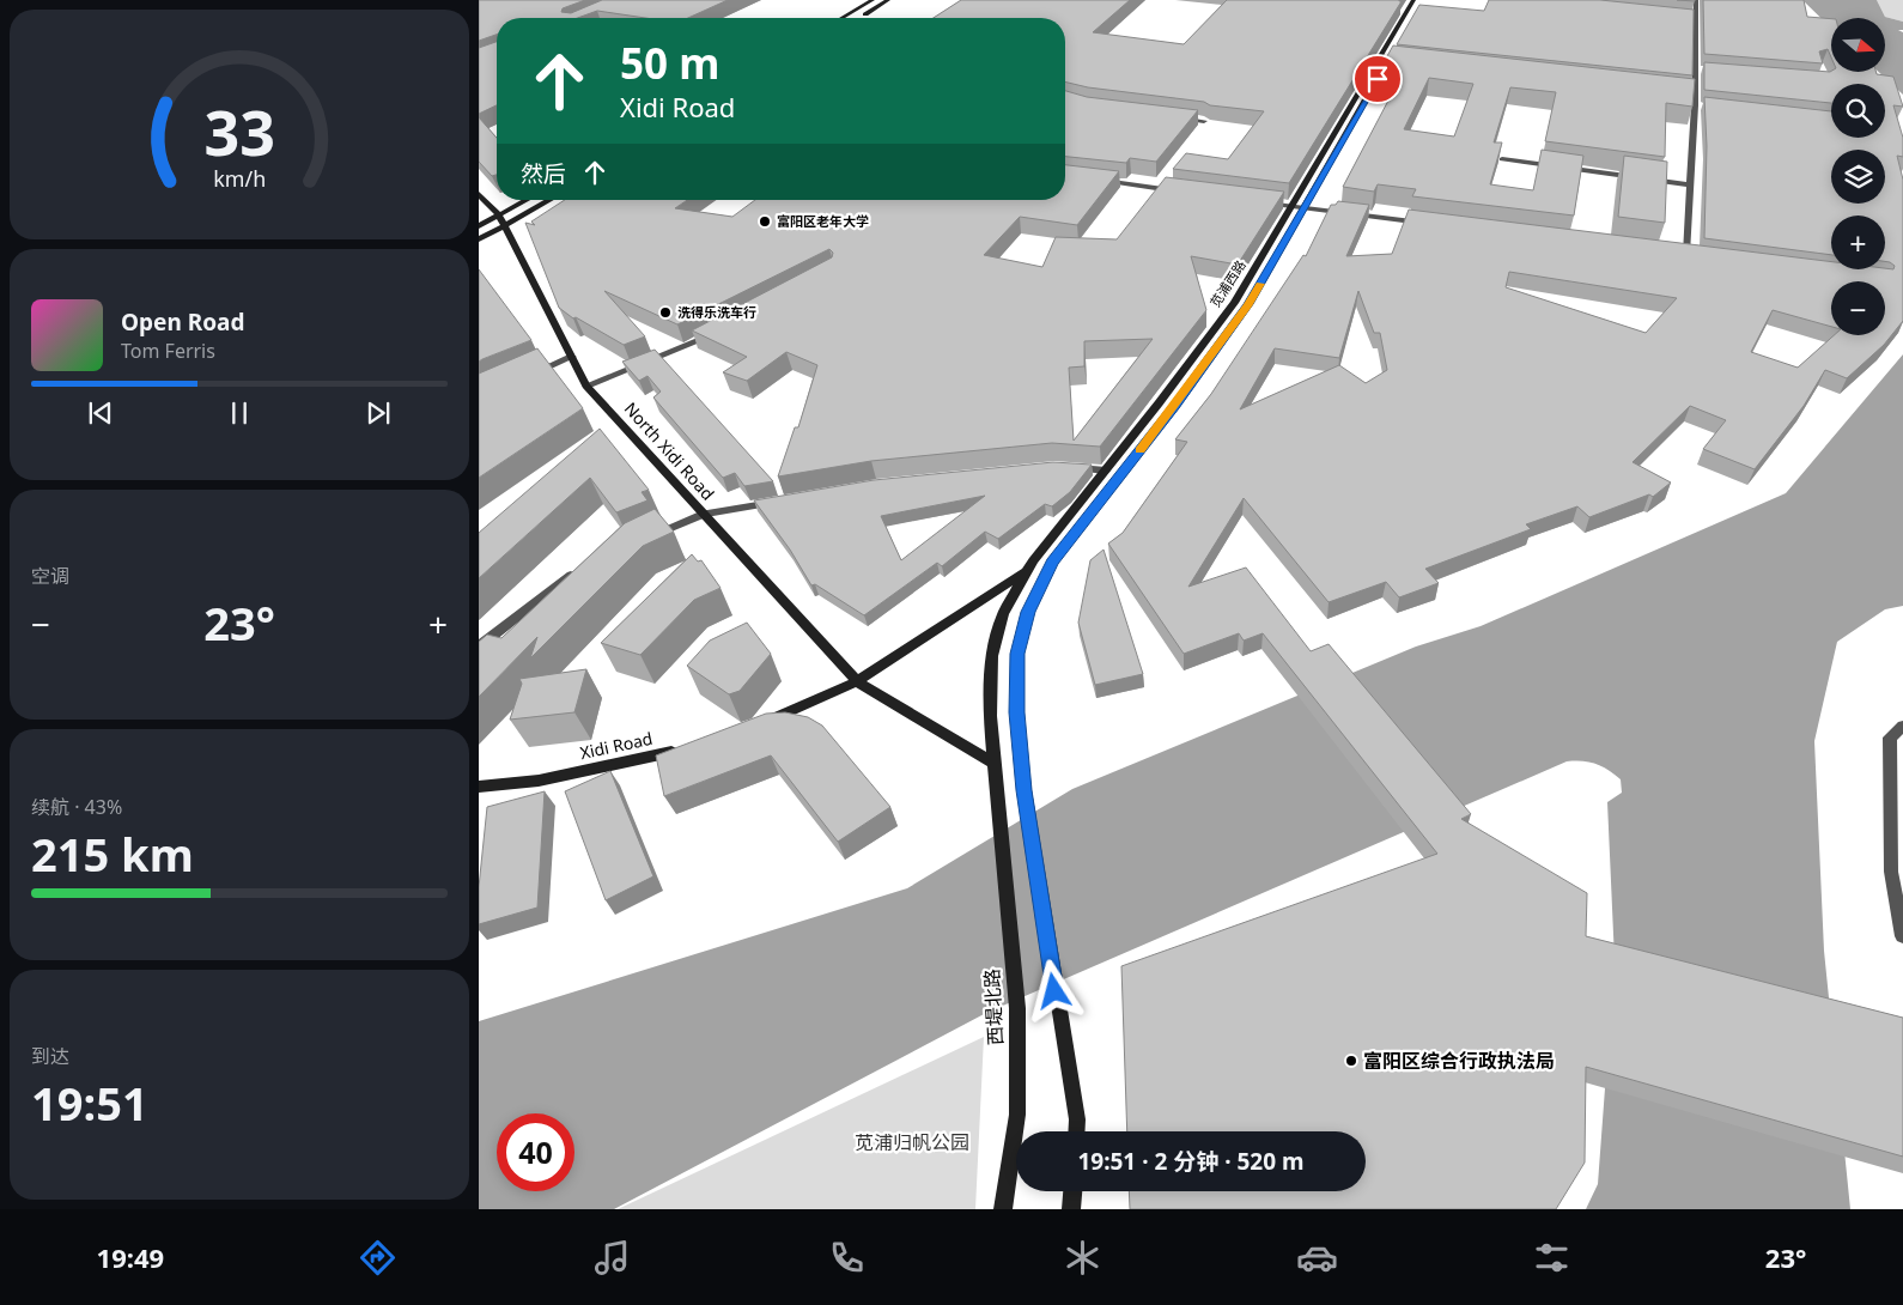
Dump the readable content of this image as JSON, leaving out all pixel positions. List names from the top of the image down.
{
  "streets": {
    "street": [
      "苋浦西路",
      "North Xidi Road",
      "Xidi Road",
      "西堤北路"
    ]
  },
  "parks": ["苋浦归帆公园"],
  "places": ["富阳区老年大学", "洗得乐洗车行", "富阳区综合行政执法局"],
  "north": "right",
  "page": {
    "map_buttons": ["+", "−"],
    "turn": ["50 m", "Xidi Road"],
    "then": "然后",
    "song": ["Open Road", "Tom Ferris"],
    "tile": [
      "空调",
      ["续航 · 43%", "215 km"],
      ["到达", "19:51"]
    ],
    "heat": ["−", "23°", "+"],
    "limit": "40",
    "trip": "19:51 · 2 分钟 · 520 m",
    "tabs": ["19:49", "23°"],
    "gauge": ["33", "km/h"]
  }
}
